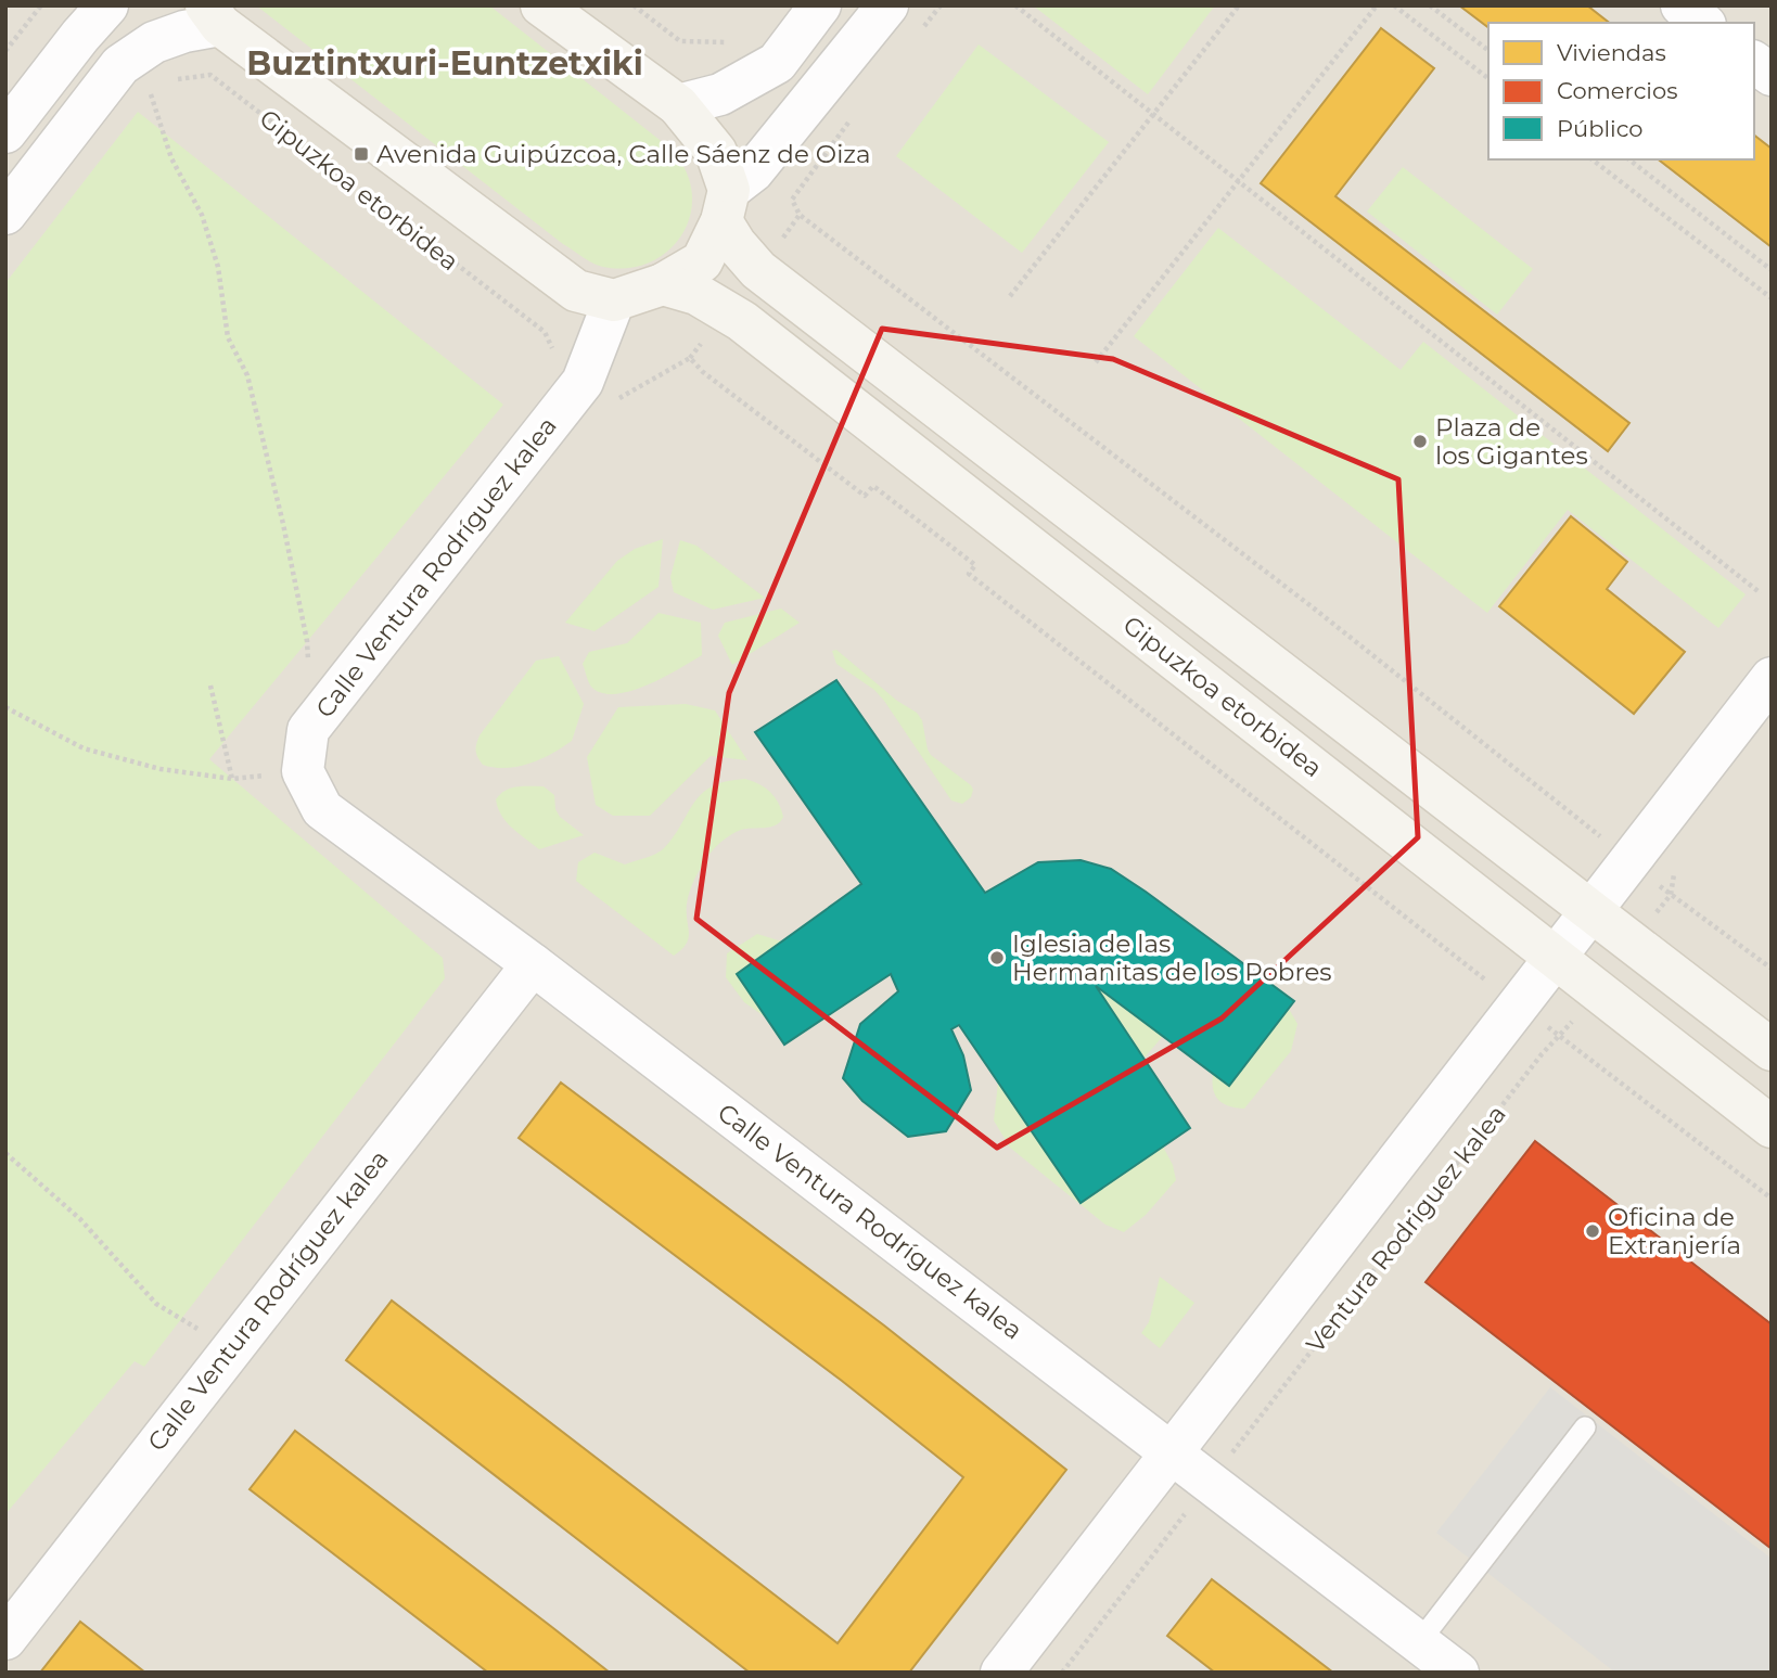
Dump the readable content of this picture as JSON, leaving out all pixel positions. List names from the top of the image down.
{
  "streets": {
    "main road": ["Gipuzkoa etorbidea"],
    "street": ["Calle Ventura Rodríguez kalea"],
    "path": ["Ventura Rodriguez kalea"]
  },
  "districts": ["Buztintxuri-Euntzetxiki"],
  "places": {
    "transit": ["Avenida Guipúzcoa, Calle Sáenz de Oiza"],
    "other": ["Plaza de los Gigantes", "Iglesia de las Hermanitas de los Pobres", "Oficina de Extranjería"]
  },
  "legend": ["Viviendas", "Comercios", "Público"]
}
